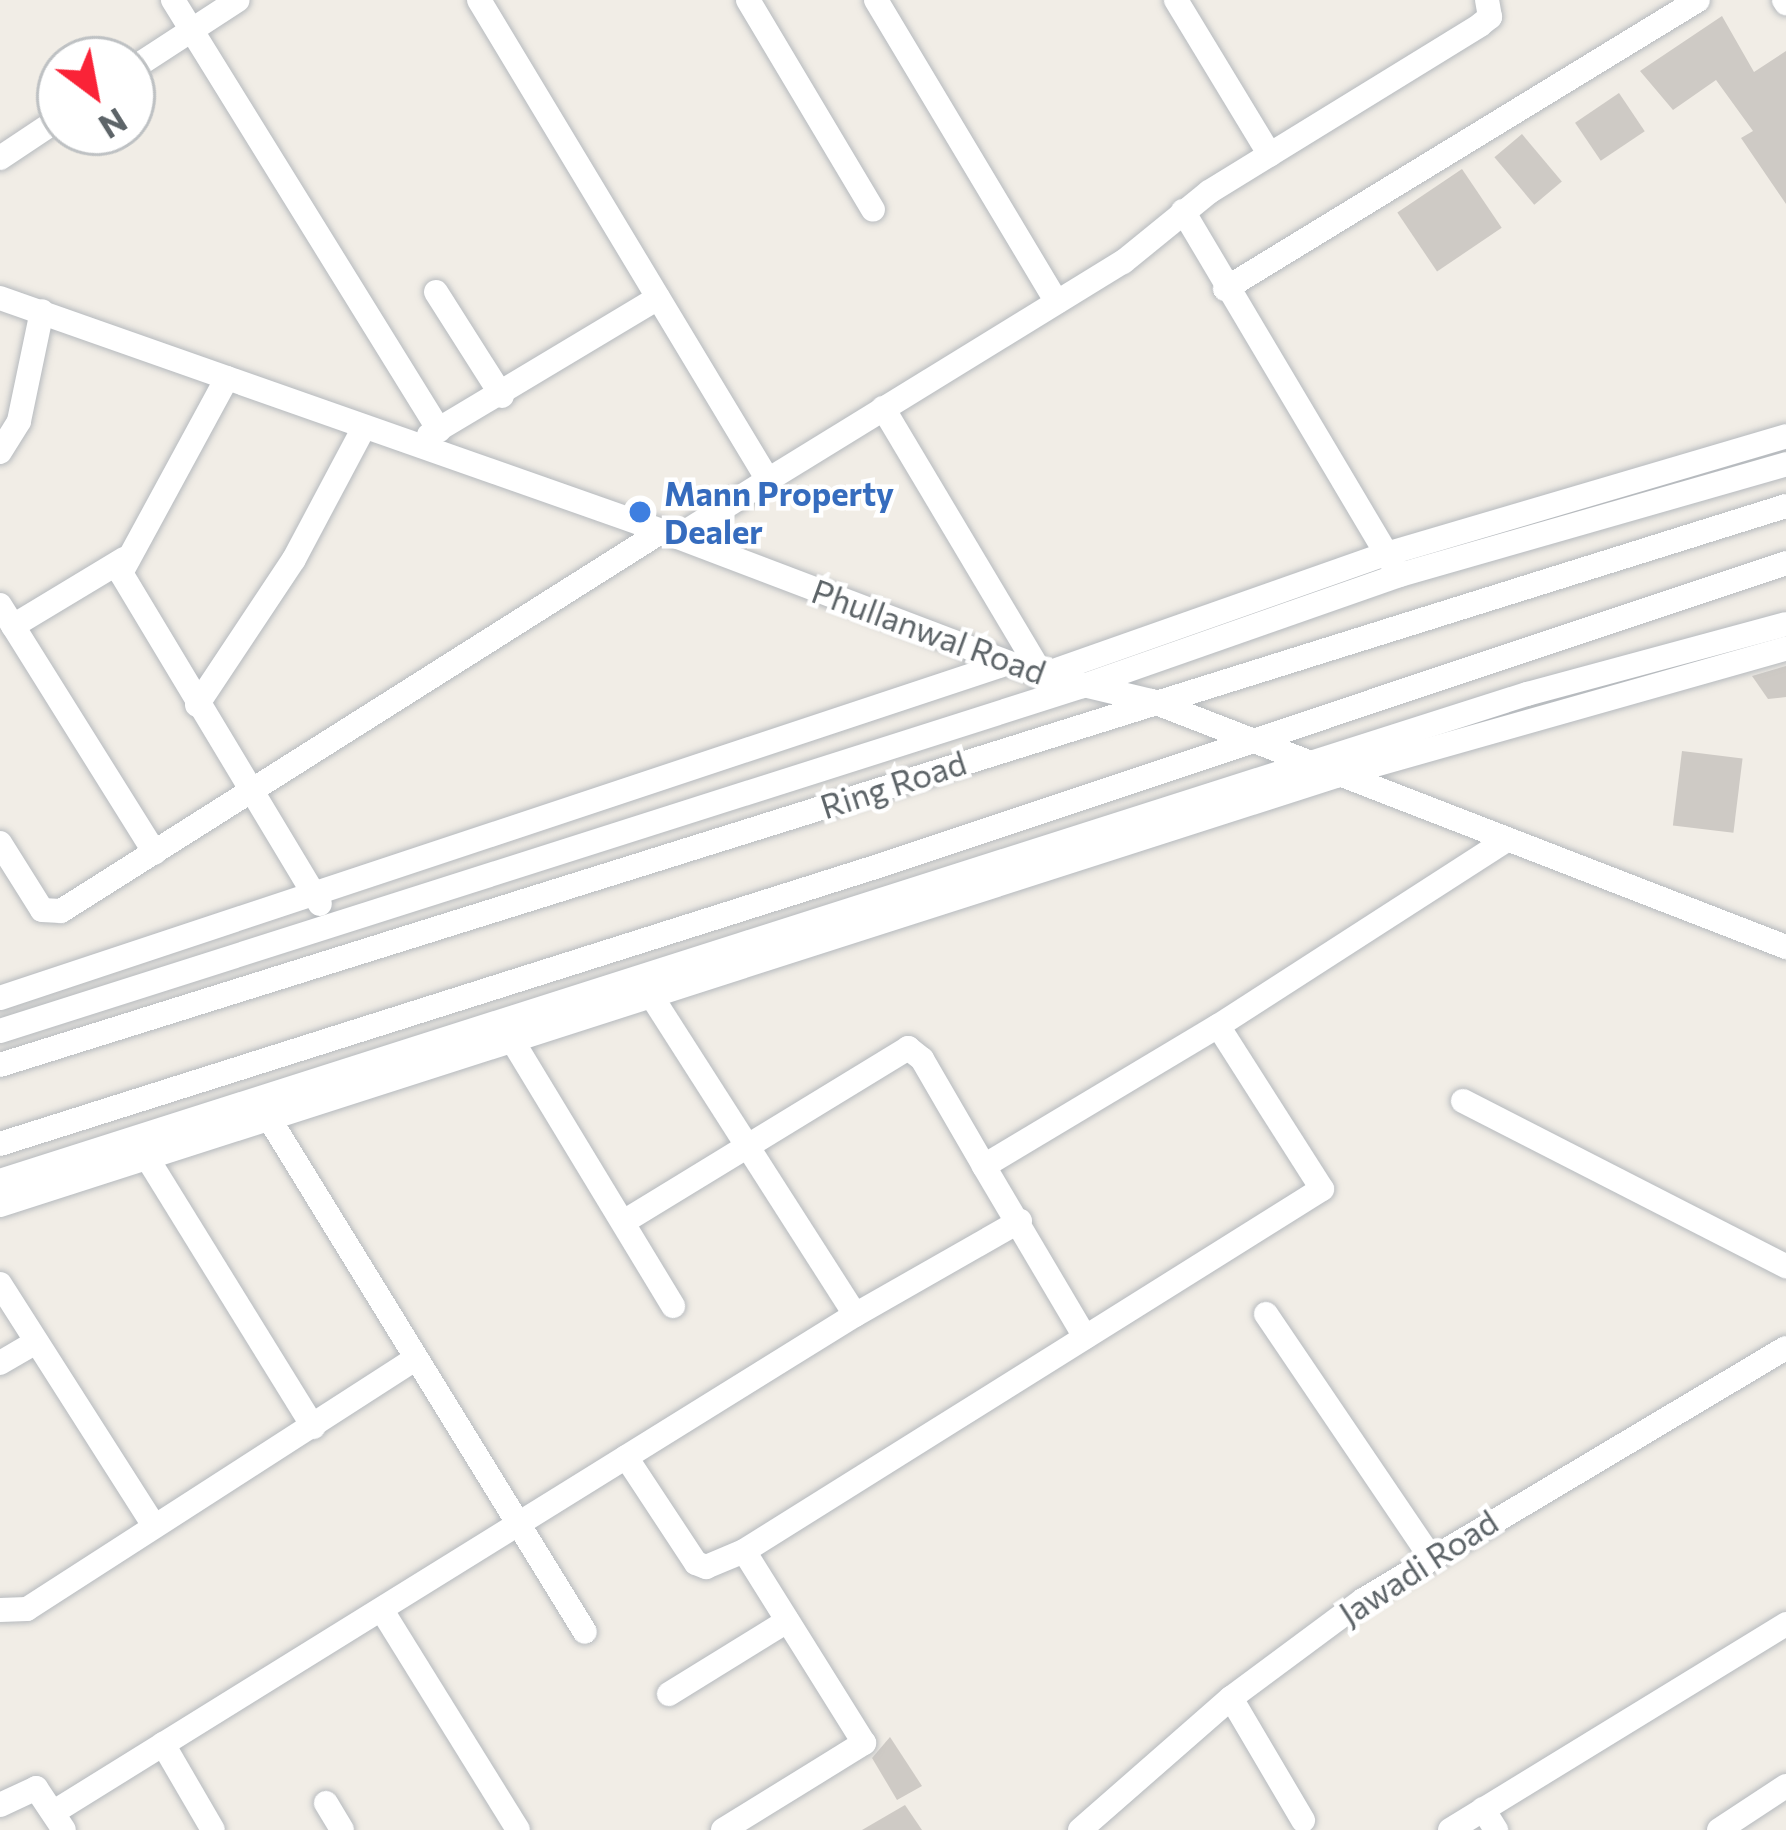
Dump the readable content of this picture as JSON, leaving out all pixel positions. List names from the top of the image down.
{
  "streets": {
    "street": ["Phullanwal Road", "Ring Road", "Jawadi Road"]
  },
  "crossings": [
    ["Phullanwal Road", "Ring Road"]
  ],
  "places": ["Mann Property Dealer"],
  "north": "bottom right"
}
